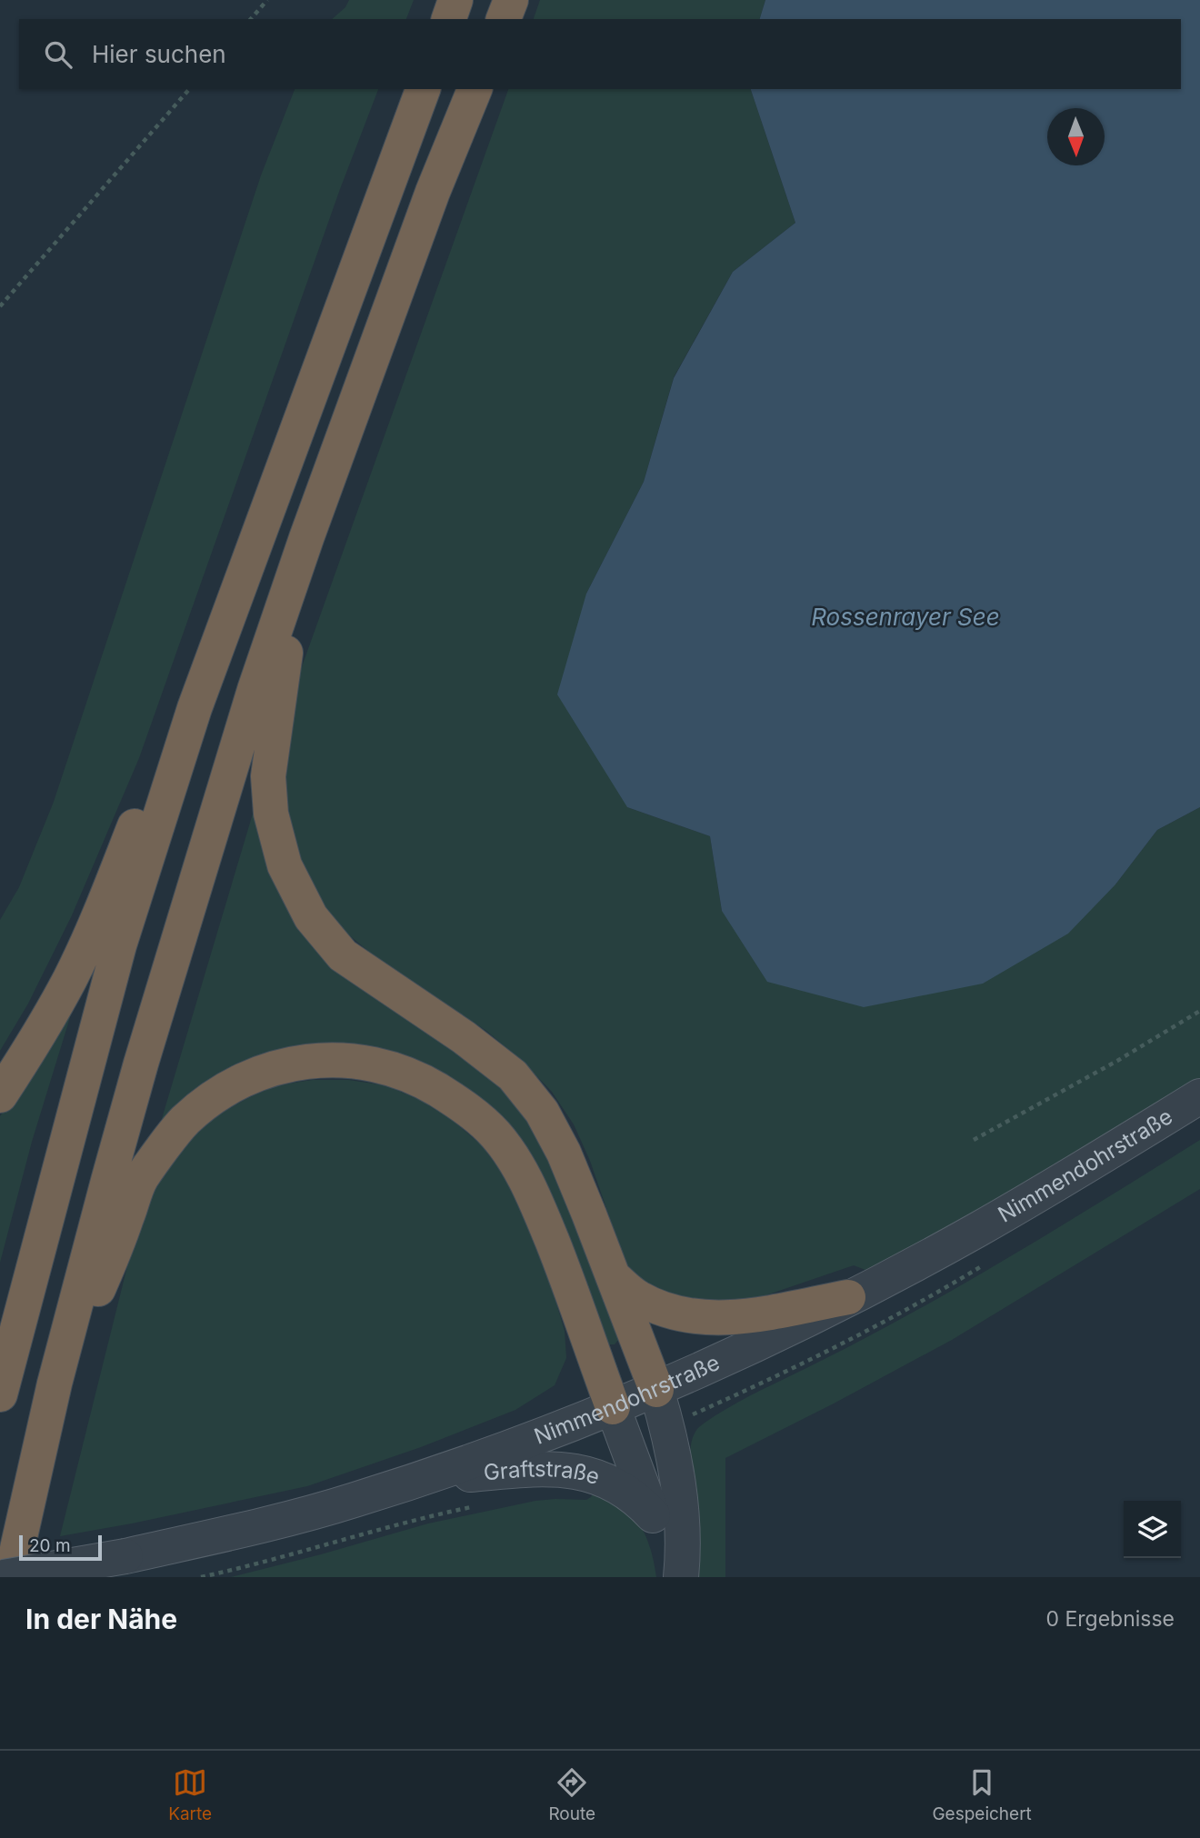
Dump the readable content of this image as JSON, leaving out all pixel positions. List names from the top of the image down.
{
  "streets": {
    "street": ["Nimmendohrstraße", "Graftstraße"]
  },
  "crossings": [
    ["Nimmendohrstraße", "Graftstraße"]
  ],
  "water": ["Rossenrayer See"],
  "scale_bar": "20 m",
  "north": "bottom",
  "page": {
    "search": "Hier suchen",
    "scale": "20 m",
    "heading": ["In der Nähe", "0 Ergebnisse"],
    "nav": ["Karte", "Route", "Gespeichert"]
  }
}
